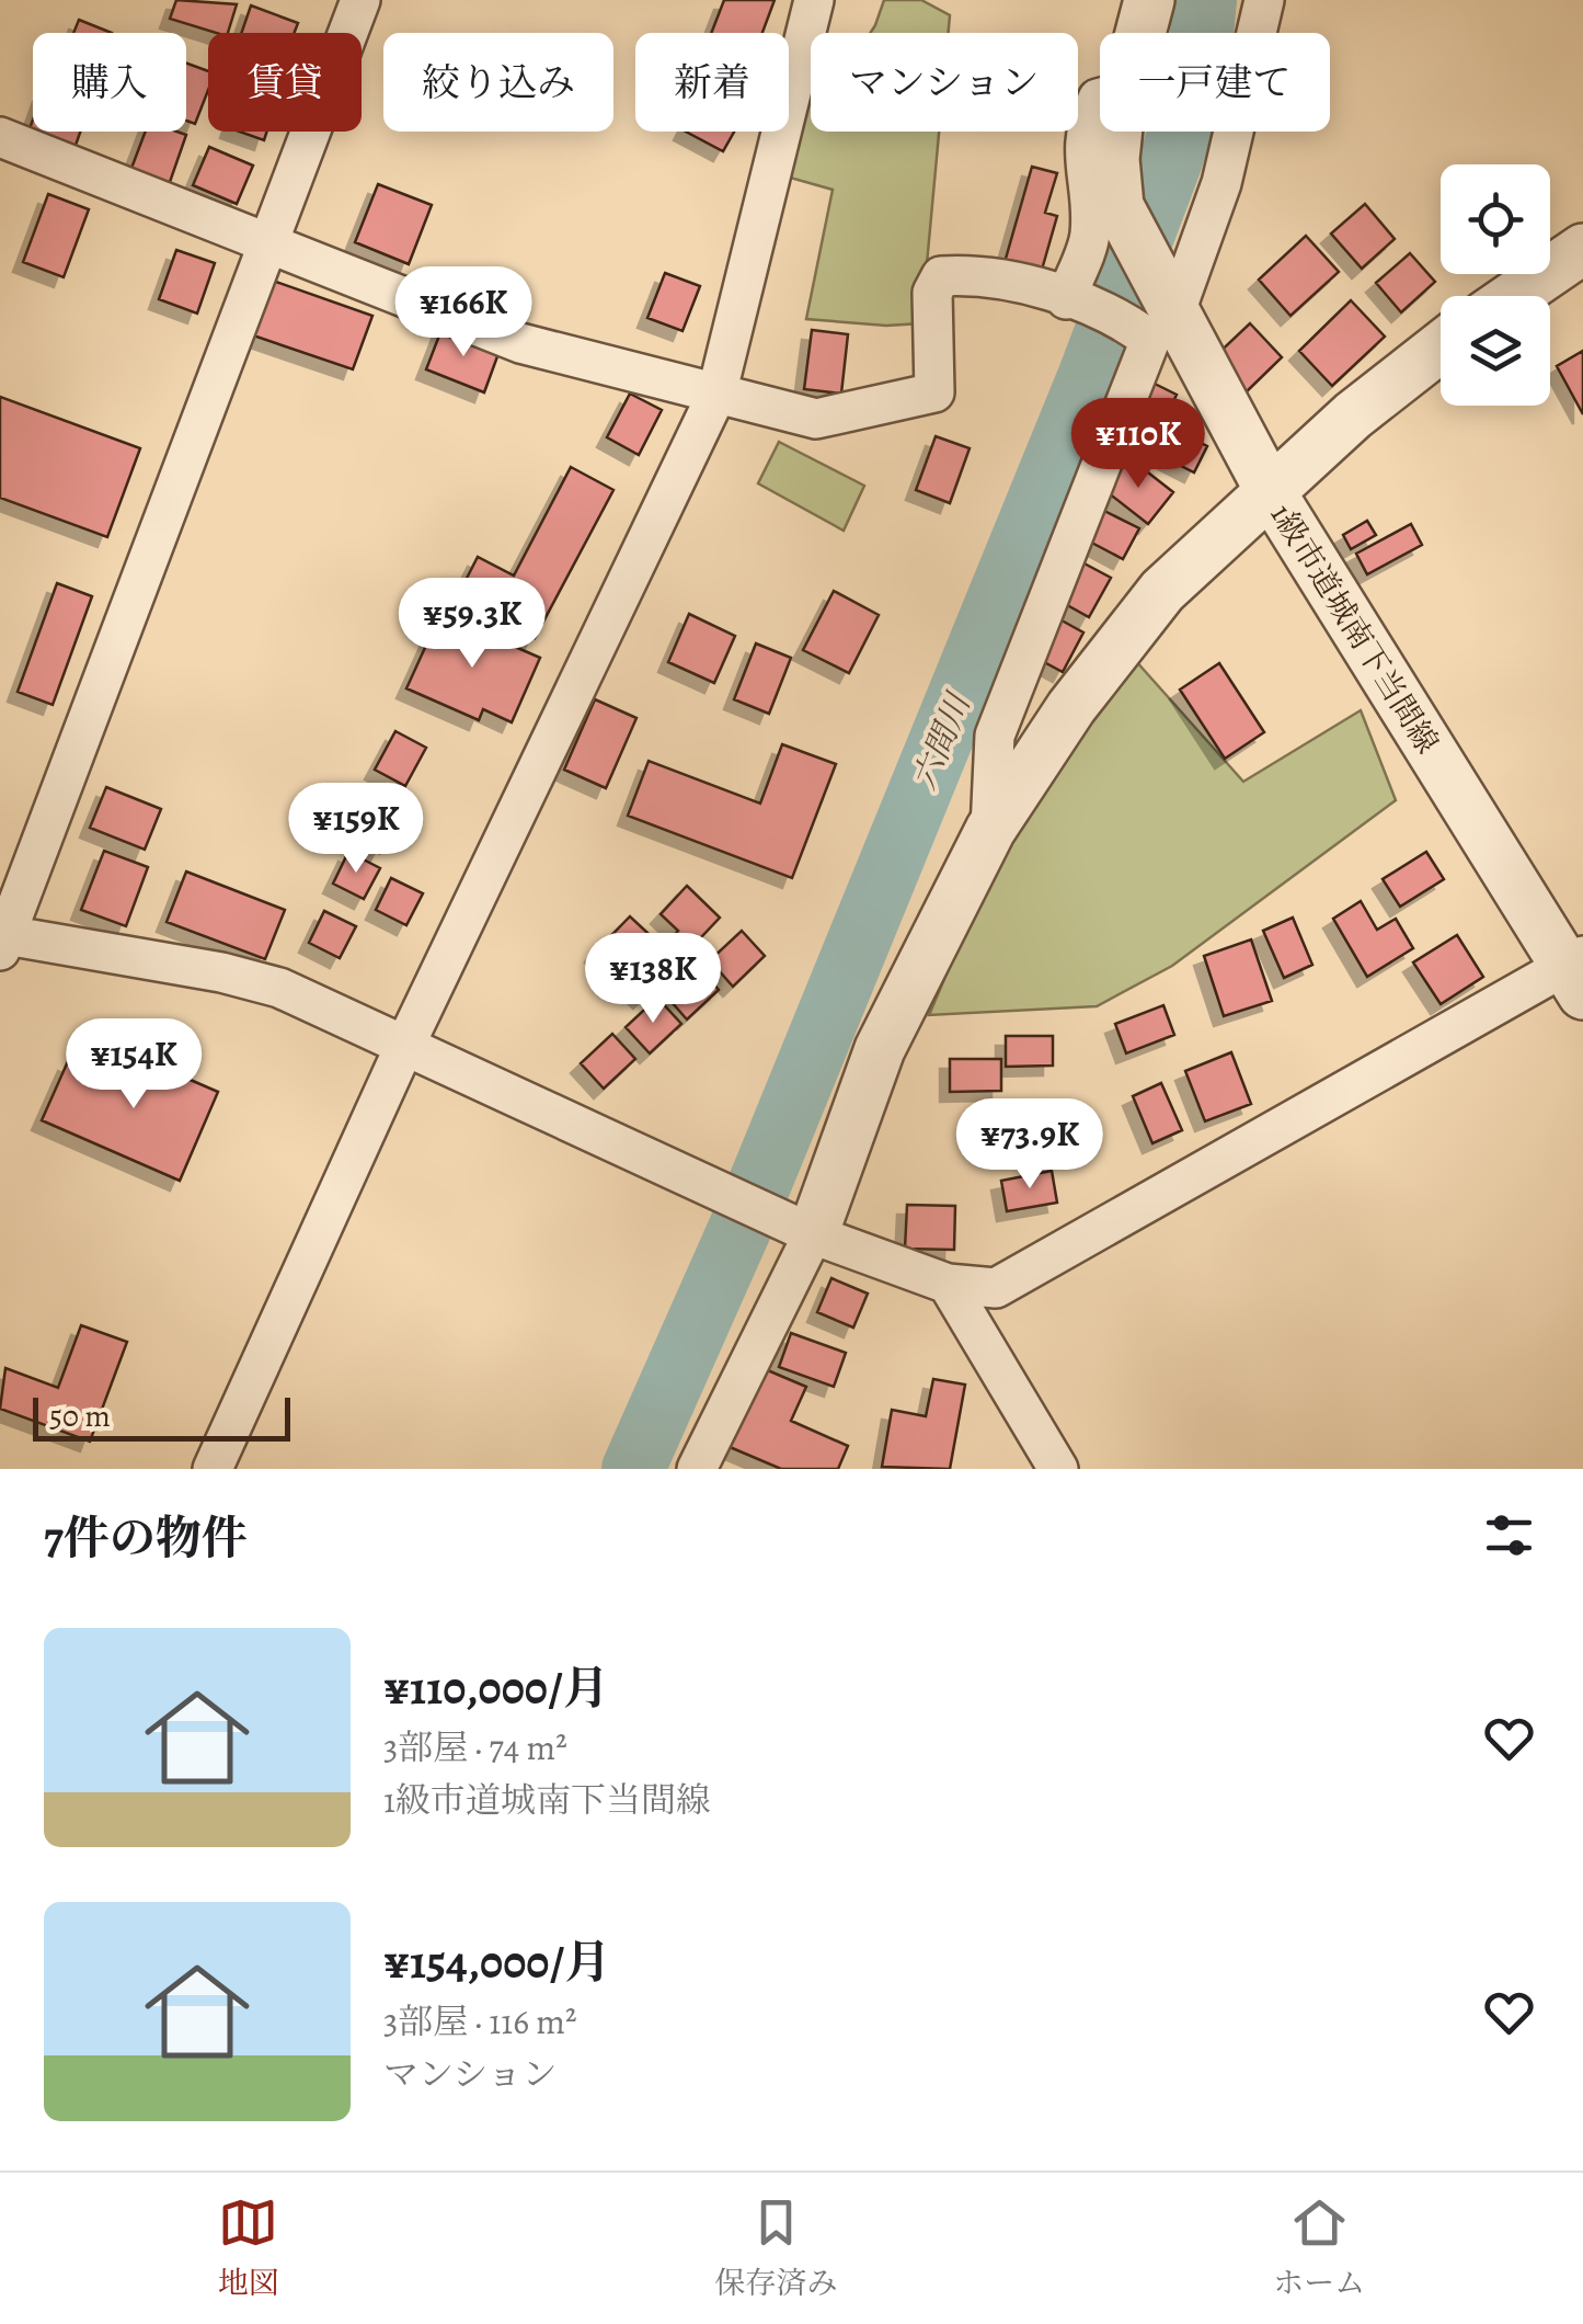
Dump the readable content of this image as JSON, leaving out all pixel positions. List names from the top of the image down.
{
  "streets": {
    "street": ["1級市道城南下当間線"]
  },
  "water": ["六間川"],
  "scale_bar": "50 m",
  "page": {
    "chip": [
      "購入",
      "賃貸",
      "絞り込み",
      "新着",
      "マンション",
      "一戸建て"
    ],
    "price": [
      "¥166K",
      "¥110K",
      "¥59.3K",
      "¥159K",
      "¥138K",
      "¥154K",
      "¥73.9K"
    ],
    "scale": "50 m",
    "heading": "7件の物件",
    "list": [
      {
        "name": "¥110,000/月",
        "note": "3部屋 · 74 m² · 1級市道城南下当間線"
      },
      {
        "name": "¥154,000/月",
        "note": "3部屋 · 116 m² · マンション"
      }
    ],
    "tabs": ["地図", "保存済み", "ホーム"]
  }
}
